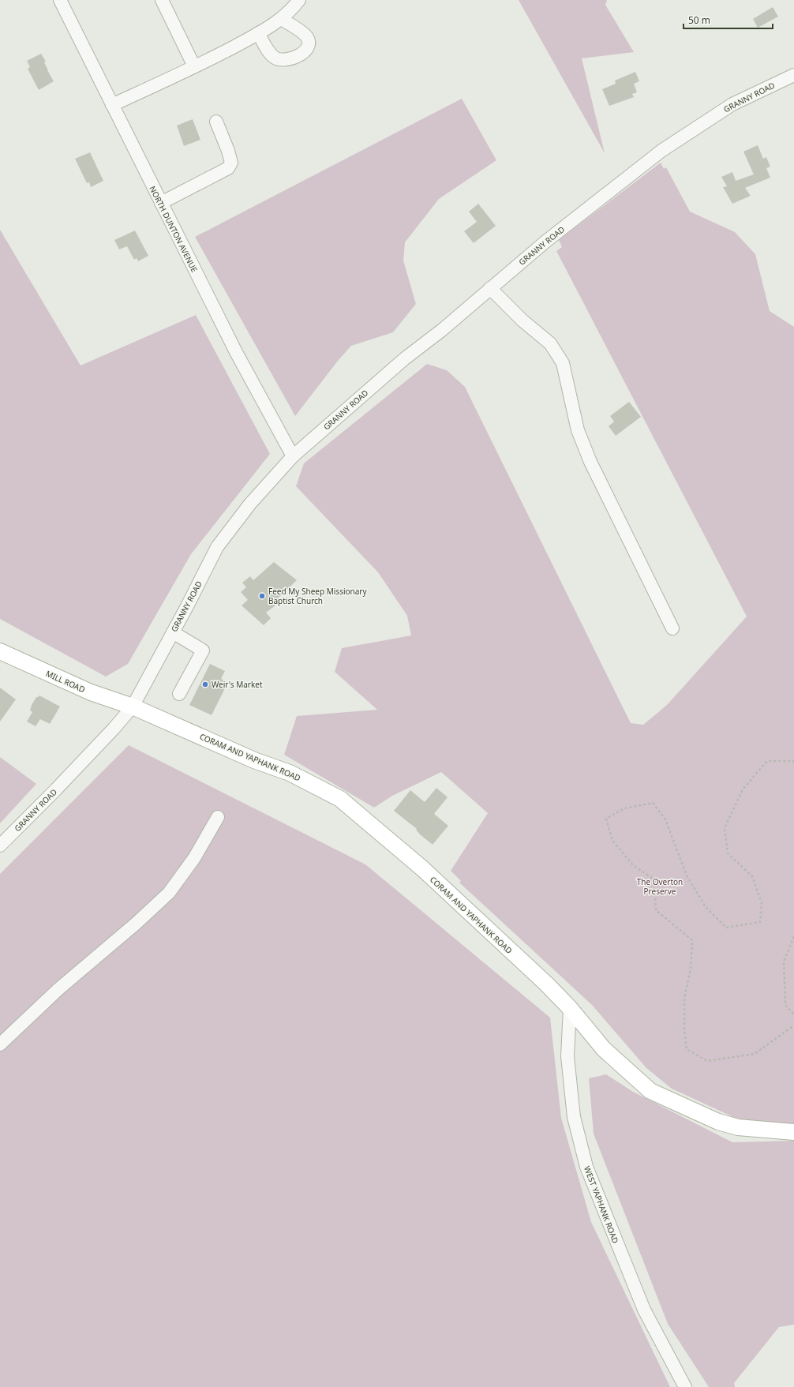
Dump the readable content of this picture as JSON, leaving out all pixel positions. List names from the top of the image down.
{
  "streets": {
    "main road": ["MILL ROAD", "CORAM AND YAPHANK ROAD"],
    "street": ["GRANNY ROAD", "NORTH DUNTON AVENUE", "WEST YAPHANK ROAD"]
  },
  "crossings": [
    ["GRANNY ROAD", "NORTH DUNTON AVENUE"],
    ["GRANNY ROAD", "MILL ROAD"],
    ["GRANNY ROAD", "CORAM AND YAPHANK ROAD"],
    ["MILL ROAD", "CORAM AND YAPHANK ROAD"],
    ["CORAM AND YAPHANK ROAD", "WEST YAPHANK ROAD"]
  ],
  "parks": ["The Overton Preserve"],
  "places": ["Feed My Sheep Missionary Baptist Church", "Weir's Market"],
  "scale_bar": "50 m"
}
